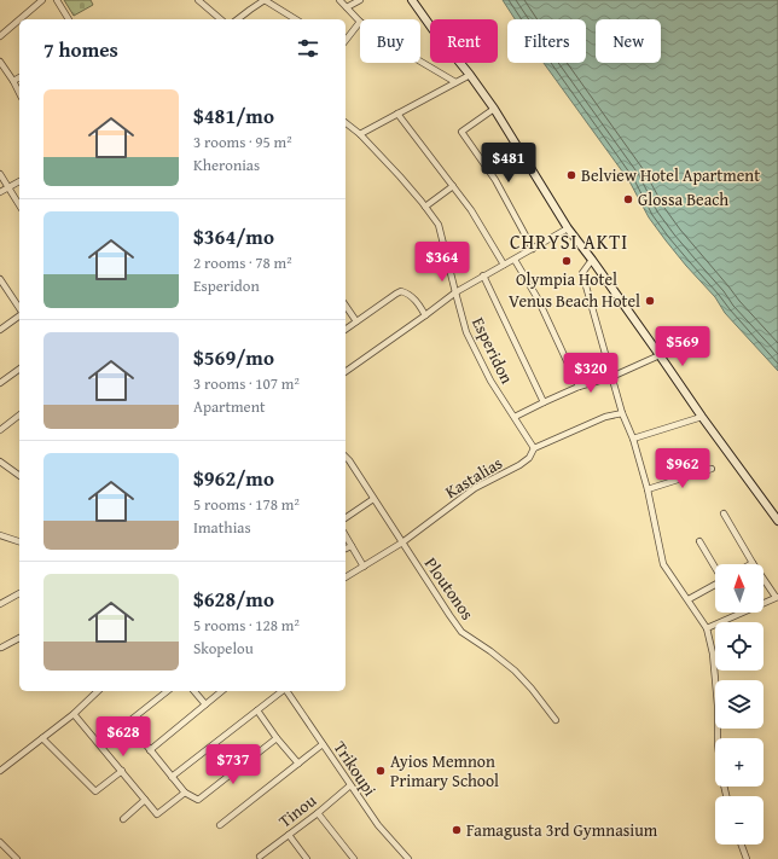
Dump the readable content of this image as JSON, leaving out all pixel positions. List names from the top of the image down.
{
  "streets": {
    "street": [
      "Esperidon",
      "Kastalias",
      "Ploutonos",
      "Trikoupi",
      "Tinou"
    ]
  },
  "crossings": [
    ["Esperidon", "Kastalias"],
    ["Kastalias", "Ploutonos"],
    ["Trikoupi", "Tinou"]
  ],
  "districts": ["CHRYSI AKTI"],
  "places": [
    "Belview Hotel Apartment",
    "Glossa Beach",
    "Olympia Hotel",
    "Venus Beach Hotel",
    "Ayios Memnon Primary School",
    "Famagusta 3rd Gymnasium"
  ],
  "north": "top",
  "page": {
    "chip": [
      "Buy",
      "Rent",
      "Filters",
      "New"
    ],
    "heading": "7 homes",
    "list": [
      {
        "name": "$481/mo",
        "note": "3 rooms · 95 m² · Kheronias"
      },
      {
        "name": "$364/mo",
        "note": "2 rooms · 78 m² · Esperidon"
      },
      {
        "name": "$569/mo",
        "note": "3 rooms · 107 m² · Apartment"
      },
      {
        "name": "$962/mo",
        "note": "5 rooms · 178 m² · Imathias"
      },
      {
        "name": "$628/mo",
        "note": "5 rooms · 128 m² · Skopelou"
      }
    ],
    "price": [
      "$481",
      "$364",
      "$569",
      "$320",
      "$962",
      "$628",
      "$737"
    ],
    "map_buttons": ["+", "−"]
  }
}
